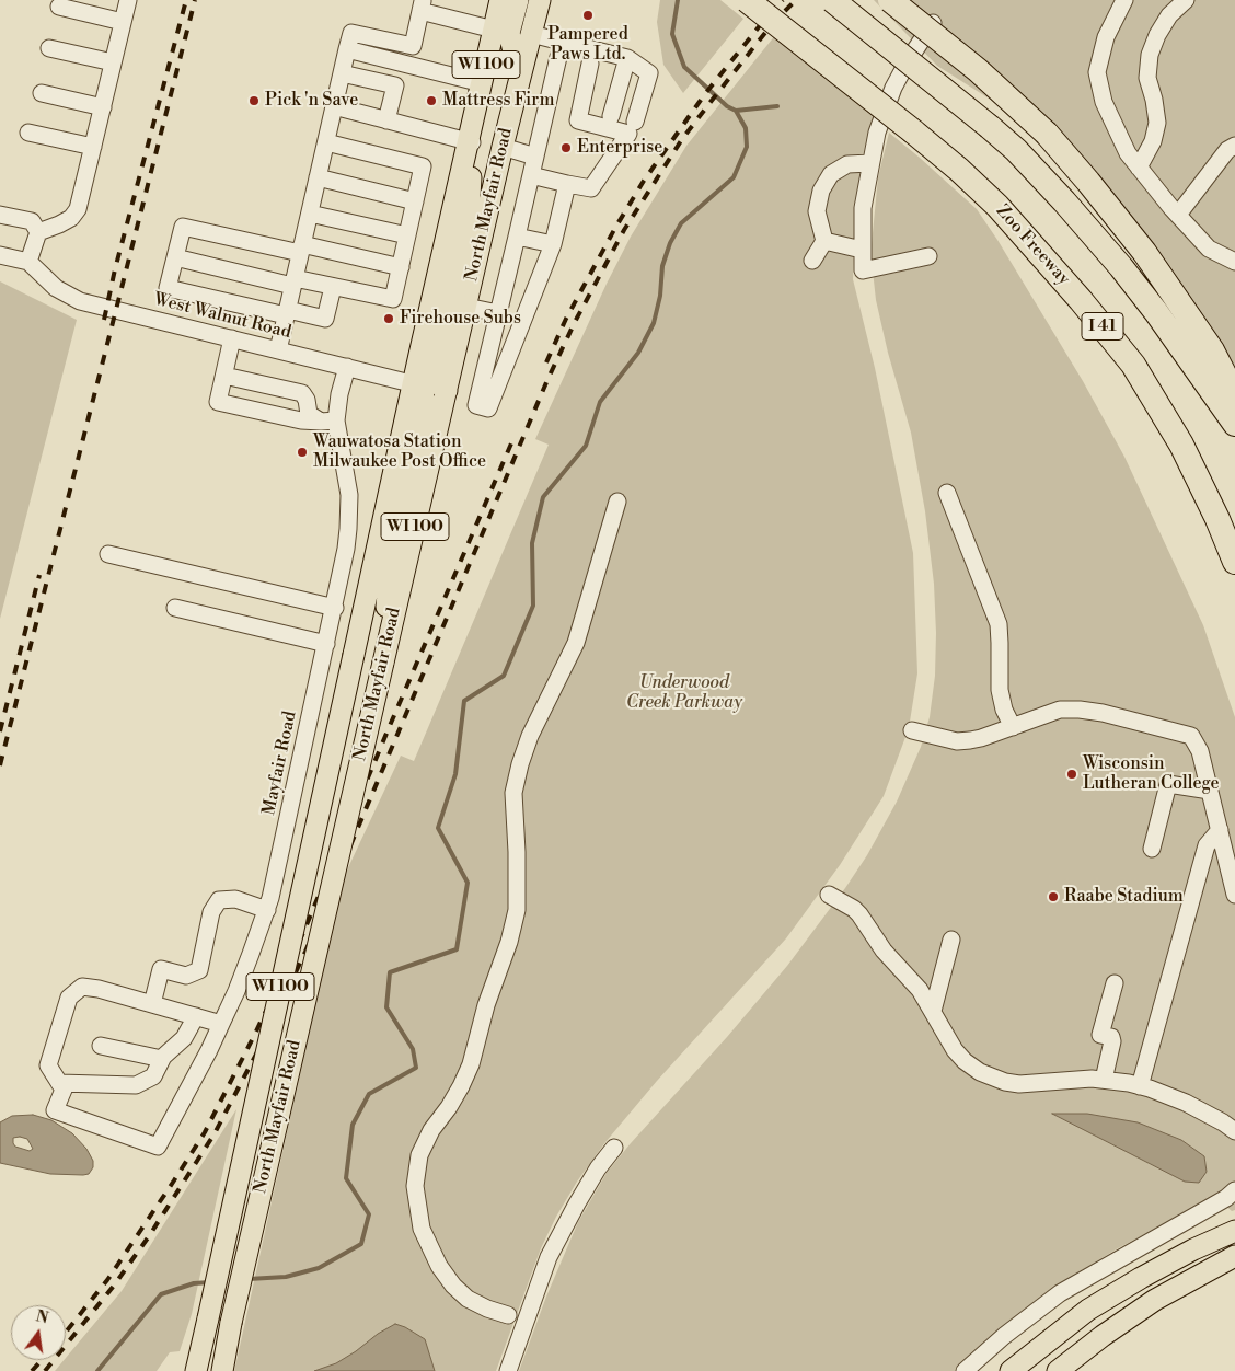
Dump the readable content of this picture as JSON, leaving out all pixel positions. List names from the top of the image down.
{
  "streets": {
    "highway": ["Zoo Freeway", "I 41"],
    "main road": ["WI 100", "North Mayfair Road"],
    "street": ["West Walnut Road", "Mayfair Road"]
  },
  "crossings": [
    ["North Mayfair Road", "West Walnut Road"],
    ["West Walnut Road", "Mayfair Road"]
  ],
  "parks": ["Underwood Creek Parkway"],
  "places": [
    "Pampered Paws Ltd.",
    "Pick 'n Save",
    "Mattress Firm",
    "Enterprise",
    "Firehouse Subs",
    "Wauwatosa Station Milwaukee Post Office",
    "Wisconsin Lutheran College",
    "Raabe Stadium"
  ],
  "north": "top"
}
